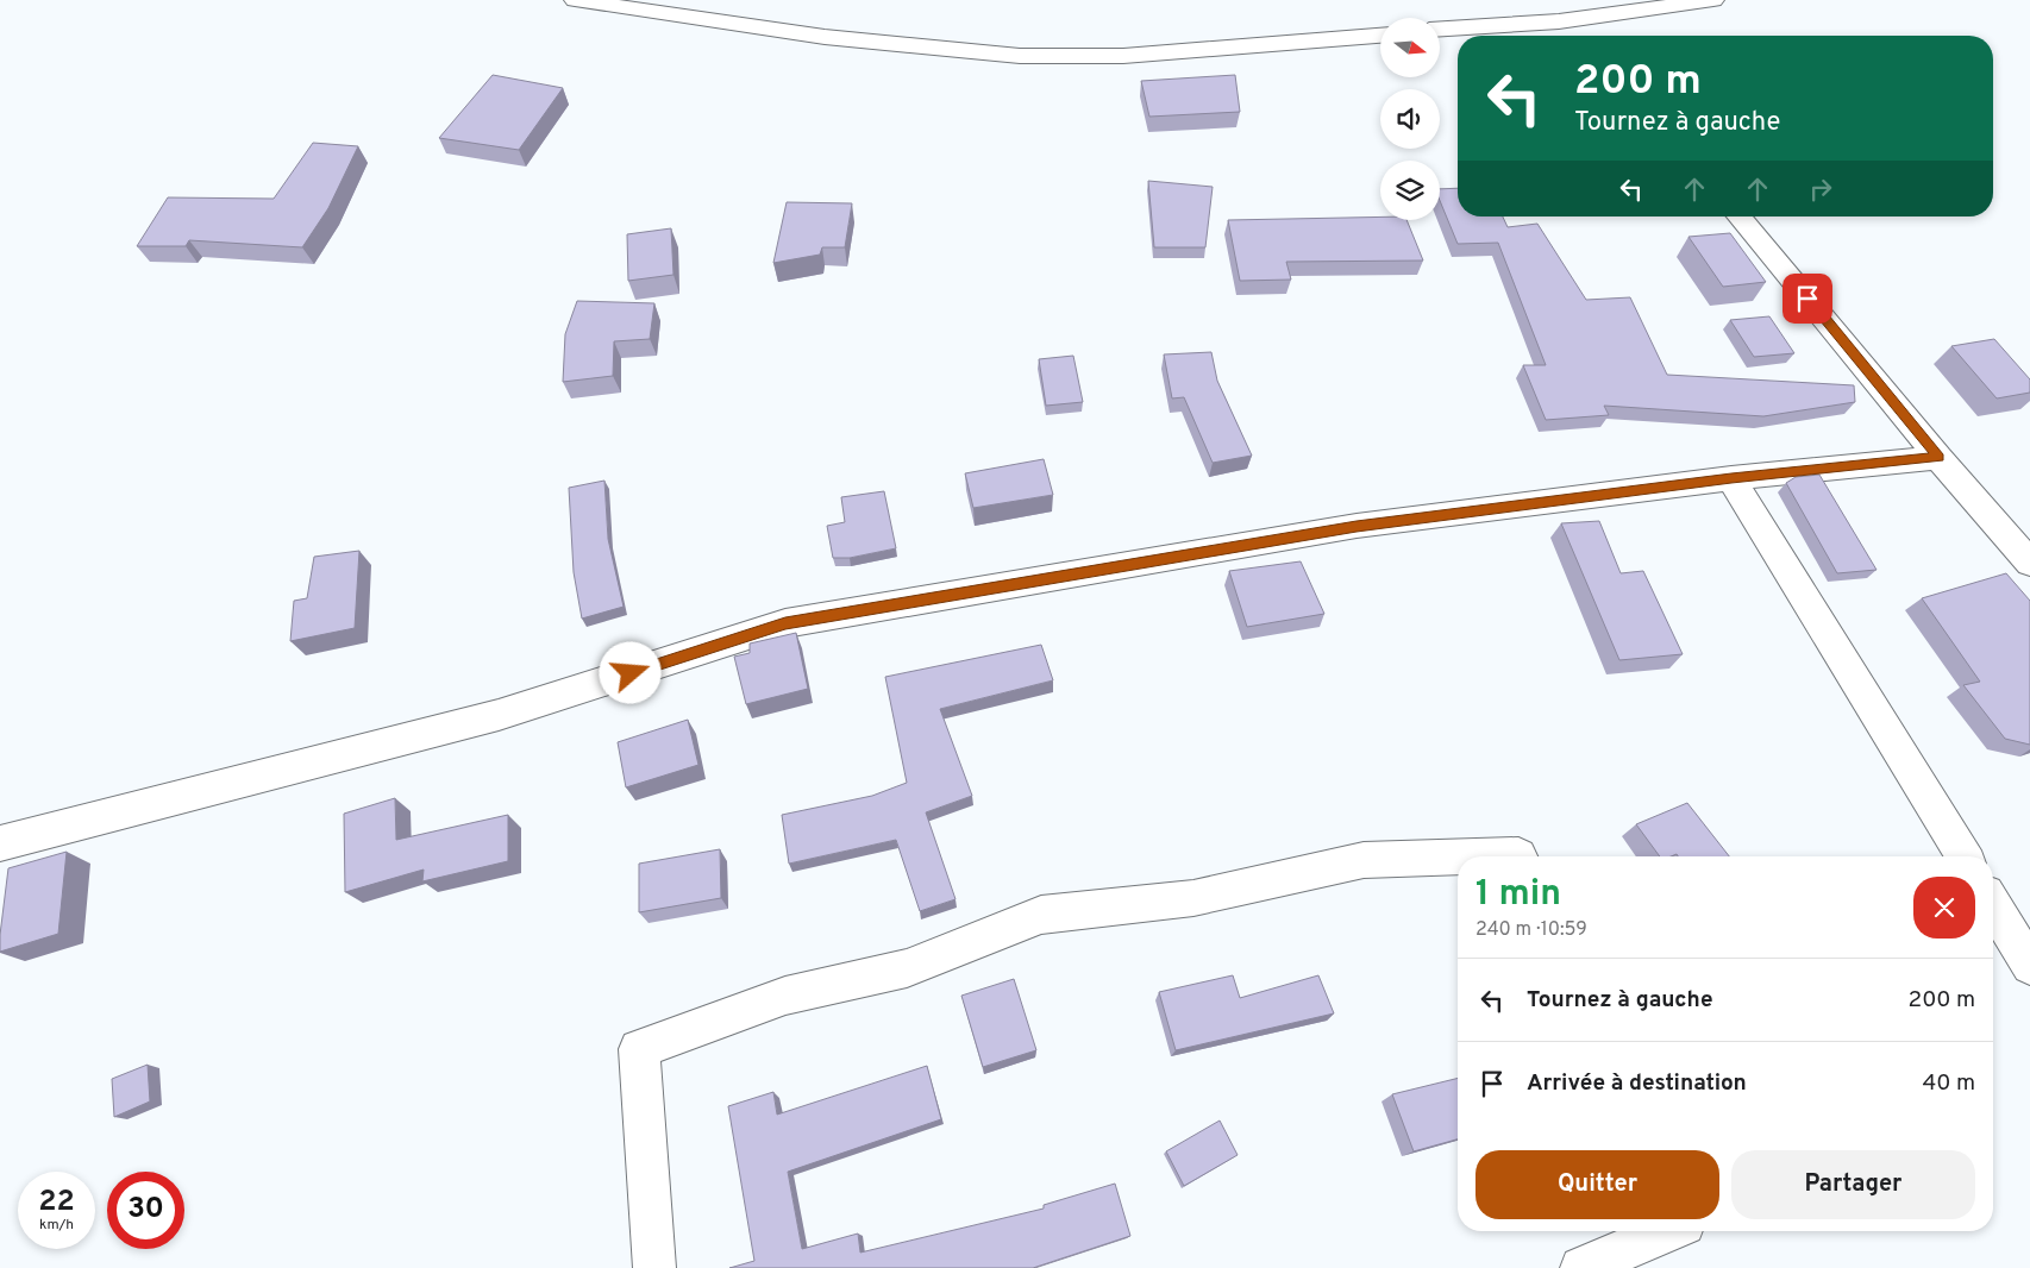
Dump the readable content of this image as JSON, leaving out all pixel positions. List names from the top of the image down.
{
  "north": "right",
  "page": {
    "turn": ["200 m", "Tournez à gauche"],
    "heading": ["1 min", "240 m · 10:59"],
    "list": [
      {
        "name": "Tournez à gauche",
        "value": "200 m"
      },
      {
        "name": "Arrivée à destination",
        "value": "40 m"
      }
    ],
    "buttons": ["Quitter", "Partager"],
    "speed": "22 km/h",
    "limit": "30"
  }
}
